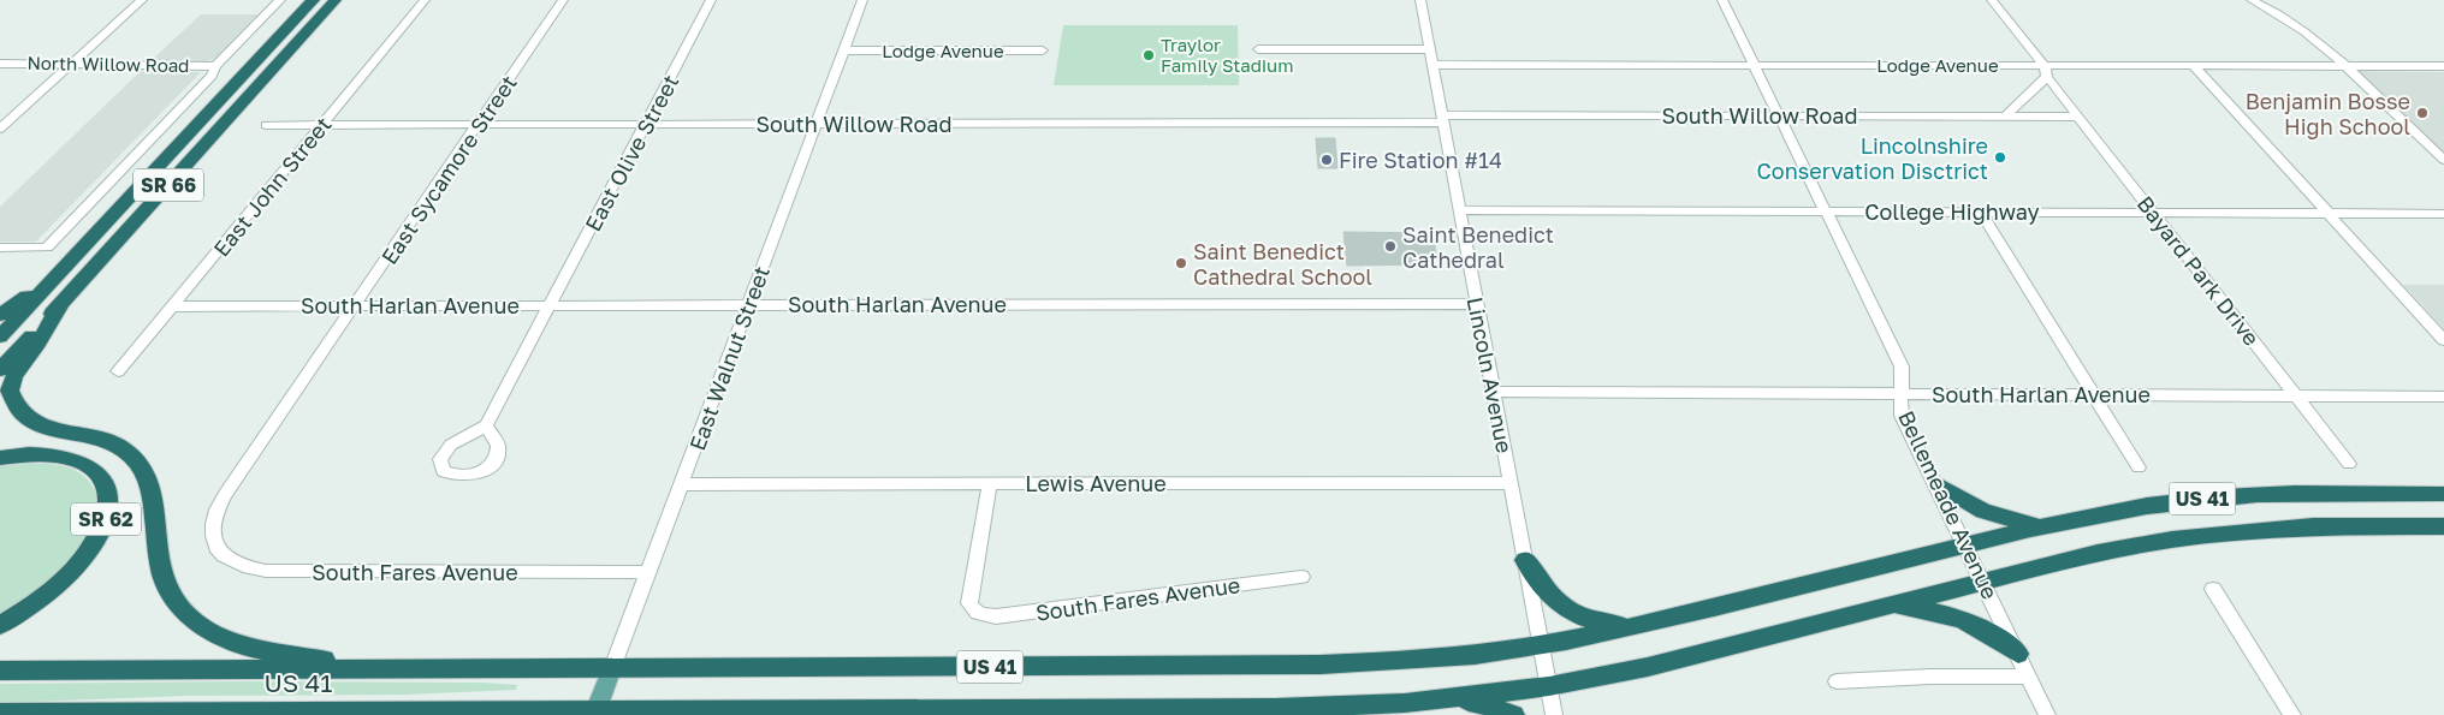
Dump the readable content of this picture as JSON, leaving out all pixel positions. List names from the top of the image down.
{
  "streets": {
    "highway": ["SR 66", "US 41", "SR 62"],
    "main road": ["East Walnut Street"],
    "street": [
      "Lodge Avenue",
      "North Willow Road",
      "South Willow Road",
      "East Olive Street",
      "East Sycamore Street",
      "East John Street",
      "College Highway",
      "Bayard Park Drive",
      "South Harlan Avenue",
      "Lincoln Avenue",
      "Lewis Avenue",
      "Bellemeade Avenue",
      "South Fares Avenue"
    ]
  },
  "crossings": [
    ["Lodge Avenue", "Bayard Park Drive"],
    ["Lodge Avenue", "East Walnut Street"],
    ["Lodge Avenue", "Lincoln Avenue"],
    ["Lodge Avenue", "Bellemeade Avenue"],
    ["South Willow Road", "East Olive Street"],
    ["South Willow Road", "East Sycamore Street"],
    ["South Willow Road", "East John Street"],
    ["South Willow Road", "Bayard Park Drive"],
    ["South Willow Road", "East Walnut Street"],
    ["South Willow Road", "Lincoln Avenue"],
    ["South Willow Road", "Bellemeade Avenue"],
    ["East Olive Street", "South Harlan Avenue"],
    ["East Sycamore Street", "South Harlan Avenue"],
    ["East Sycamore Street", "South Fares Avenue"],
    ["East John Street", "South Harlan Avenue"],
    ["College Highway", "Bayard Park Drive"],
    ["College Highway", "Lincoln Avenue"],
    ["College Highway", "Bellemeade Avenue"],
    ["Bayard Park Drive", "South Harlan Avenue"],
    ["South Harlan Avenue", "East Walnut Street"],
    ["South Harlan Avenue", "Lincoln Avenue"],
    ["South Harlan Avenue", "Bellemeade Avenue"],
    ["East Walnut Street", "Lewis Avenue"],
    ["East Walnut Street", "US 41"],
    ["East Walnut Street", "South Fares Avenue"],
    ["Lincoln Avenue", "Lewis Avenue"],
    ["Lincoln Avenue", "US 41"],
    ["Lewis Avenue", "South Fares Avenue"],
    ["US 41", "Bellemeade Avenue"]
  ],
  "places": [
    "Traylor Family Stadium",
    "Benjamin Bosse High School",
    "Lincolnshire Conservation Disctrict",
    "Fire Station #14",
    "Saint Benedict Cathedral",
    "Saint Benedict Cathedral School"
  ]
}
